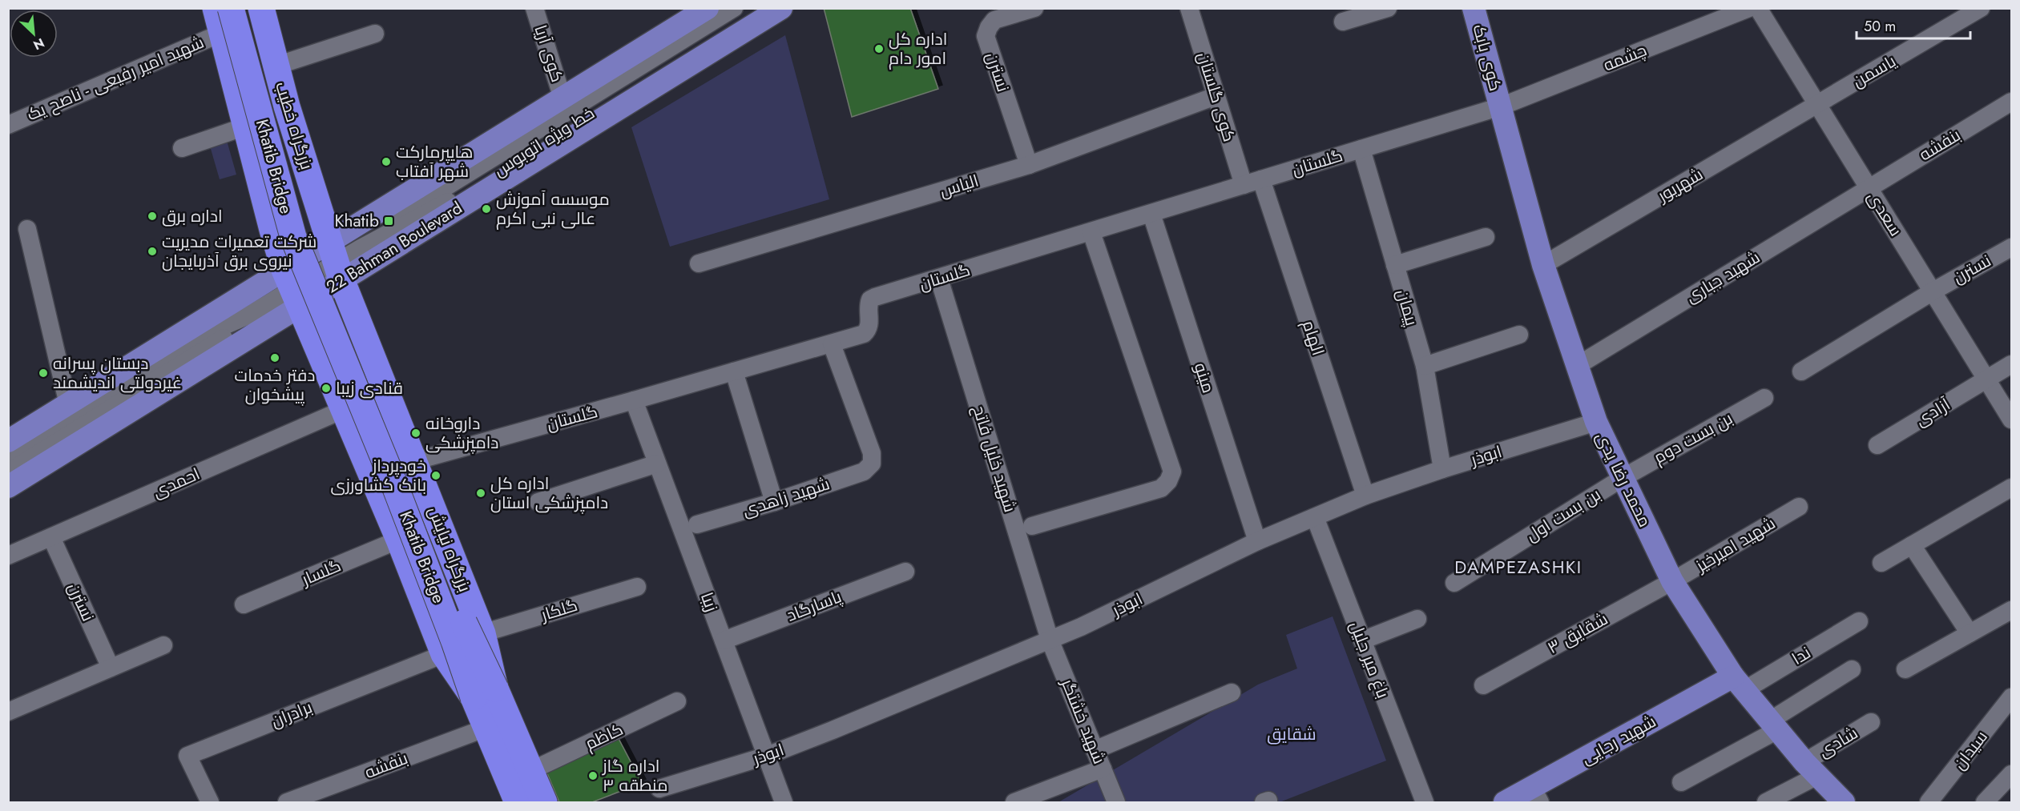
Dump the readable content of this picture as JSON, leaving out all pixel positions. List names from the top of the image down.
{
  "streets": {
    "highway": ["بزرگراه خطیب", "Khatib Bridge", "بزرگراه نیایش"],
    "main road": [
      "کوی بابک",
      "22 Bahman Boulevard",
      "محمد رضا یدی",
      "شهید رجایی"
    ],
    "street": [
      "کوی آریا",
      "چشمه",
      "یاسمن",
      "نسترن",
      "شهید امیر رفیعی - ناصح یک",
      "کوی گلستان",
      "خط ویژه اتوبوس",
      "بنفشه",
      "گلستان",
      "شهریور",
      "الیاس",
      "سعدی",
      "شهید جباری",
      "پیمان",
      "الهام",
      "مینو",
      "آزادی",
      "بن بست دوم",
      "ابوذر",
      "شهید خلیل فاتح",
      "احمدی",
      "شهید زاهدی",
      "بن بست اول",
      "شهید امیرخیز",
      "گلسار",
      "زیبا",
      "پاسارگاد",
      "گلکار",
      "شقایق ۳",
      "ندا",
      "باغ میر جلیل",
      "برادران",
      "شهید خشتگر",
      "کاظم",
      "شادی",
      "سیدان"
    ]
  },
  "crossings": [
    ["کوی آریا", "22 Bahman Boulevard"],
    ["کوی بابک", "چشمه"],
    ["کوی بابک", "گلستان"],
    ["کوی بابک", "محمد رضا یدی"],
    ["چشمه", "گلستان"],
    ["چشمه", "محمد رضا یدی"],
    ["یاسمن", "شهریور"],
    ["یاسمن", "سعدی"],
    ["نسترن", "الیاس"],
    ["نسترن", "سعدی"],
    ["نسترن", "احمدی"],
    ["کوی گلستان", "گلستان"],
    ["کوی گلستان", "الیاس"],
    ["بزرگراه خطیب", "22 Bahman Boulevard"],
    ["بزرگراه خطیب", "بزرگراه نیایش"],
    ["بنفشه", "سعدی"],
    ["بنفشه", "شهید جباری"],
    ["گلستان", "پیمان"],
    ["گلستان", "الهام"],
    ["گلستان", "مینو"],
    ["گلستان", "شهید خلیل فاتح"],
    ["گلستان", "محمد رضا یدی"],
    ["گلستان", "شهید زاهدی"],
    ["گلستان", "بزرگراه نیایش"],
    ["گلستان", "زیبا"],
    ["Khatib Bridge", "بزرگراه نیایش"],
    ["شهریور", "سعدی"],
    ["شهریور", "محمد رضا یدی"],
    ["سعدی", "شهید جباری"],
    ["سعدی", "آزادی"],
    ["22 Bahman Boulevard", "بزرگراه نیایش"],
    ["شهید جباری", "محمد رضا یدی"],
    ["پیمان", "ابوذر"],
    ["الهام", "ابوذر"],
    ["مینو", "ابوذر"],
    ["بن بست دوم", "محمد رضا یدی"],
    ["بن بست دوم", "بن بست اول"],
    ["ابوذر", "شهید خلیل فاتح"],
    ["ابوذر", "محمد رضا یدی"],
    ["ابوذر", "زیبا"],
    ["ابوذر", "باغ میر جلیل"],
    ["ابوذر", "شهید خشتگر"],
    ["شهید خلیل فاتح", "شهید خشتگر"],
    ["محمد رضا یدی", "بن بست اول"],
    ["محمد رضا یدی", "شهید امیرخیز"],
    ["محمد رضا یدی", "شقایق ۳"],
    ["محمد رضا یدی", "ندا"],
    ["محمد رضا یدی", "شهید رجایی"],
    ["محمد رضا یدی", "شادی"],
    ["شهید امیرخیز", "شقایق ۳"],
    ["بزرگراه نیایش", "گلکار"],
    ["زیبا", "پاسارگاد"],
    ["ندا", "شهید رجایی"]
  ],
  "districts": ["DAMPEZASHKI"],
  "parks": ["شقایق"],
  "places": {
    "other": [
      "اداره کل امور دام",
      "هایپرمارکت شهر آفتاب",
      "موسسه آموزش عالی نبی اکرم",
      "اداره برق",
      "شرکت تعمیرات مدیریت نیروی برق آذربایجان",
      "دفتر خدمات پیشخوان",
      "دبستان پسرانه غیردولتی اندیشمند",
      "قنادی زیبا",
      "داروخانه دامپزشکی",
      "خودپرداز بانک کشاورزی",
      "اداره کل دامپزشکی استان",
      "اداره گاز منطقه ۳"
    ],
    "transit": ["Khatib"]
  },
  "scale_bar": "50 m",
  "north": "bottom right"
}
